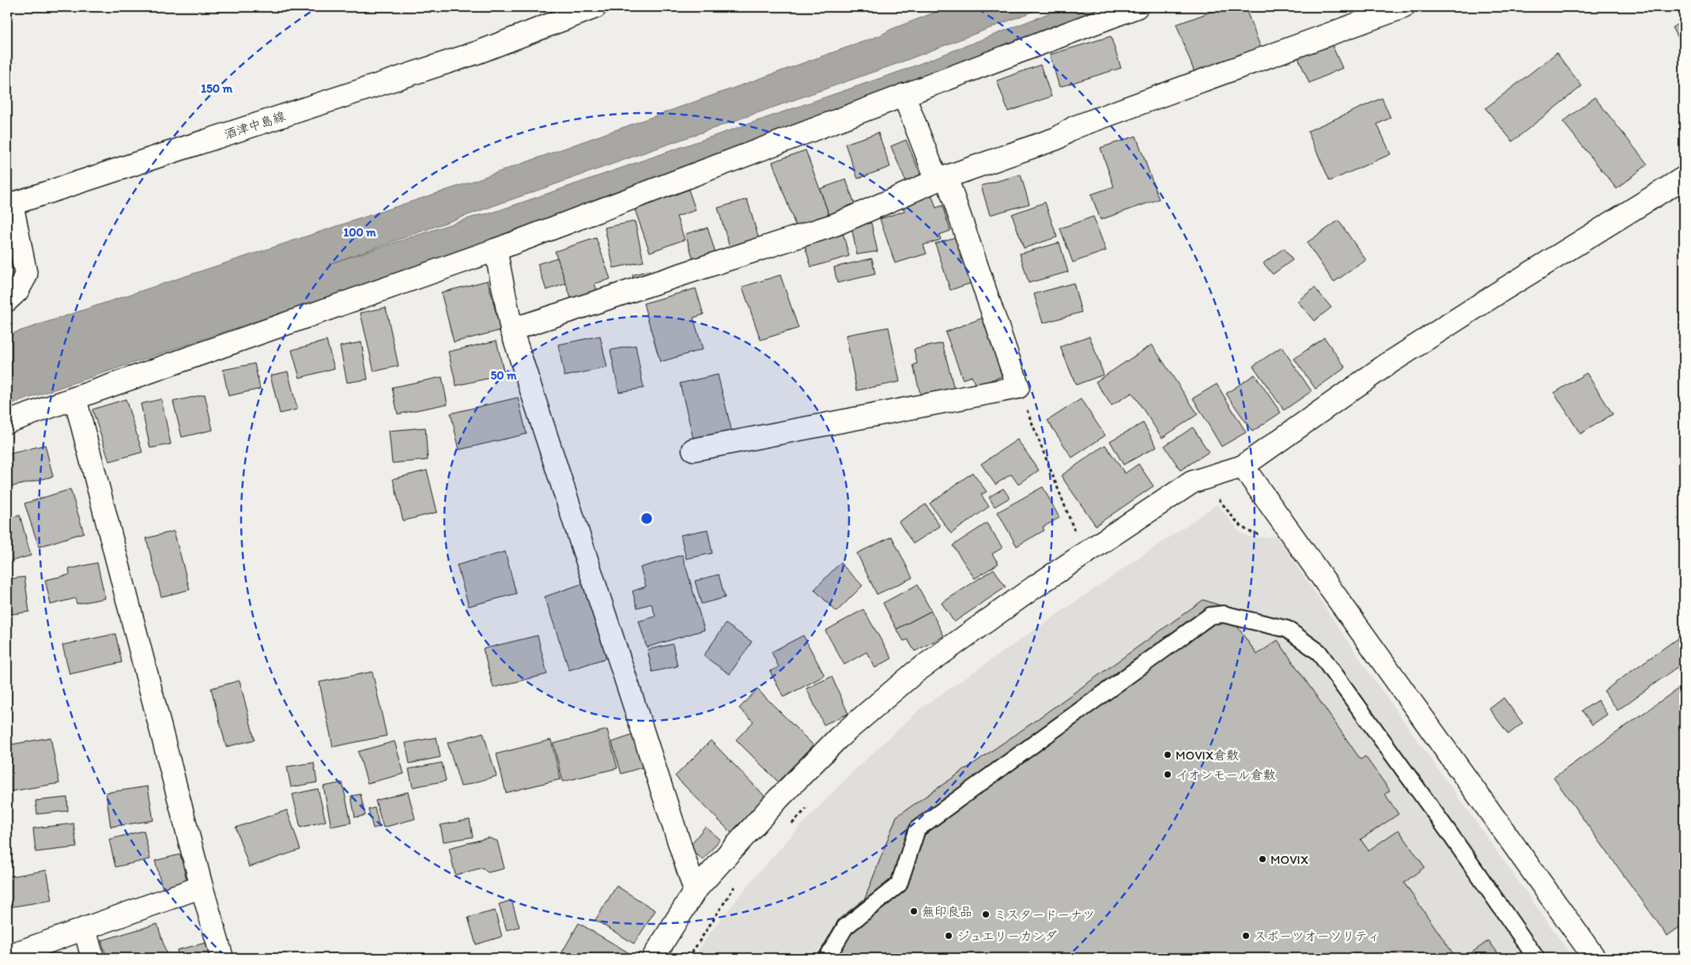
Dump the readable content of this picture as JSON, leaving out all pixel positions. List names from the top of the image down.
{
  "streets": {
    "street": ["酒津中島線"]
  },
  "places": [
    "MOVIX倉敷",
    "イオンモール倉敷",
    "MOVIX",
    "無印良品",
    "ミスタードーナツ",
    "ジュエリーカンダ",
    "スポーツオーソリティ"
  ],
  "rings": ["150 m", "100 m", "50 m"]
}
